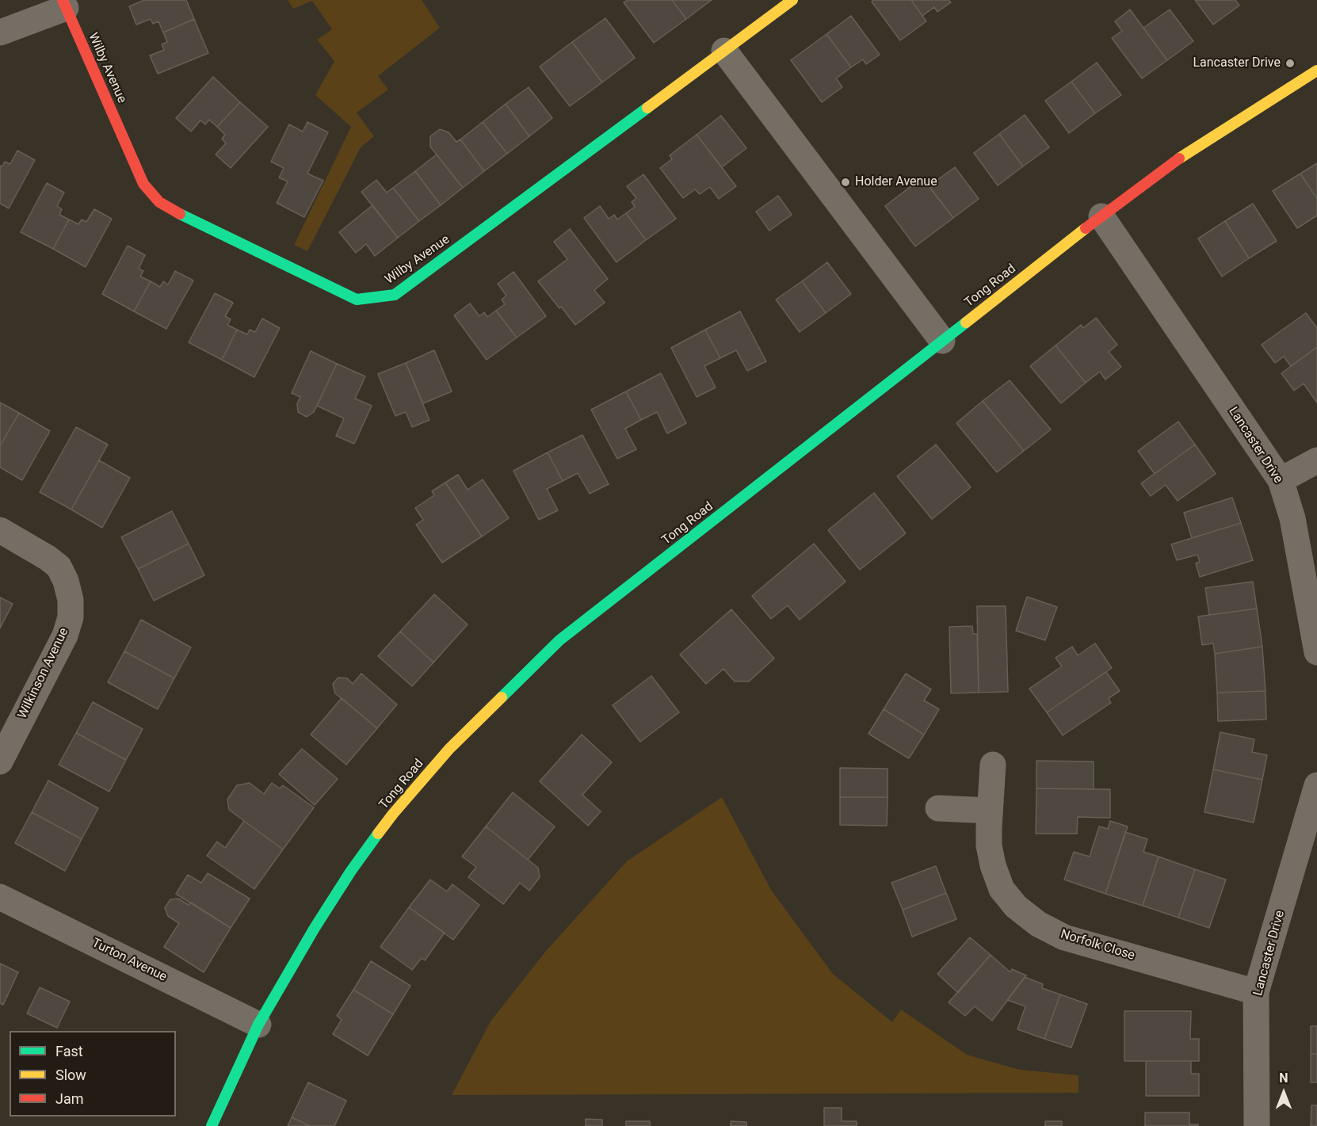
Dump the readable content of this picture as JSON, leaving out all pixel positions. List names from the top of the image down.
{
  "streets": {
    "street": [
      "Wilby Avenue",
      "Tong Road",
      "Lancaster Drive",
      "Wilkinson Avenue",
      "Norfolk Close",
      "Turton Avenue"
    ]
  },
  "crossings": [
    ["Tong Road", "Lancaster Drive"],
    ["Tong Road", "Turton Avenue"],
    ["Lancaster Drive", "Norfolk Close"]
  ],
  "places": ["Lancaster Drive", "Holder Avenue"],
  "legend": ["Fast", "Slow", "Jam"],
  "north": "top"
}
